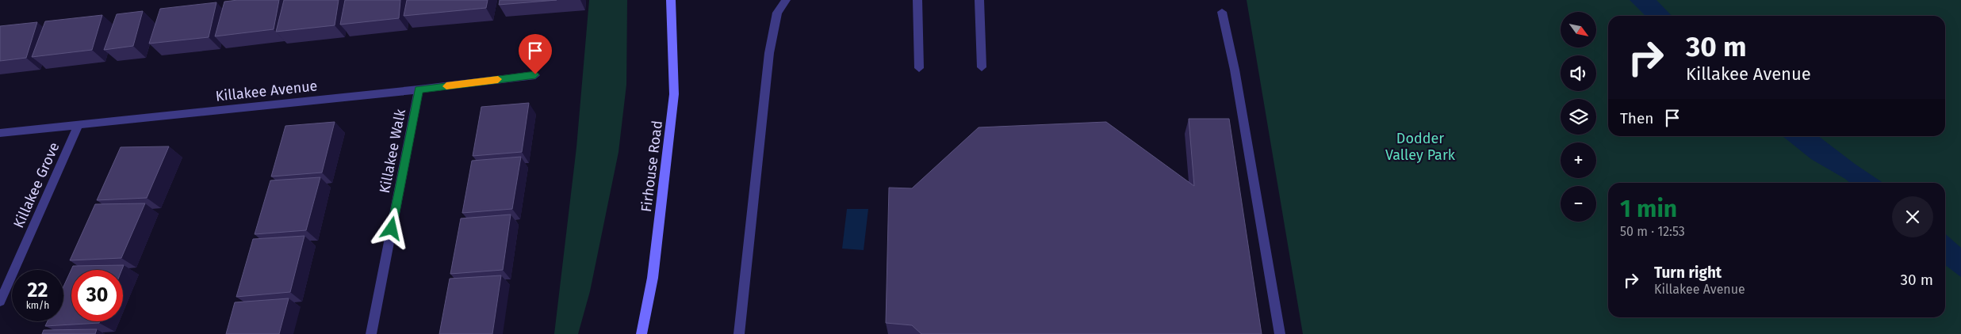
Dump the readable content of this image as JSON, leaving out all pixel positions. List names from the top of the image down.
{
  "streets": {
    "main road": ["Firhouse Road"],
    "street": ["Killakee Avenue", "Killakee Walk", "Killakee Grove"]
  },
  "crossings": [
    ["Killakee Avenue", "Killakee Walk"],
    ["Killakee Avenue", "Killakee Grove"]
  ],
  "parks": ["Dodder Valley Park"],
  "north": "bottom right",
  "page": {
    "map_buttons": ["+", "−"],
    "turn": ["30 m", "Killakee Avenue"],
    "then": "Then",
    "heading": ["1 min", "50 m · 12:53"],
    "list": [
      {
        "name": "Turn right",
        "note": "Killakee Avenue",
        "value": "30 m"
      }
    ],
    "speed": "22 km/h",
    "limit": "30"
  }
}
